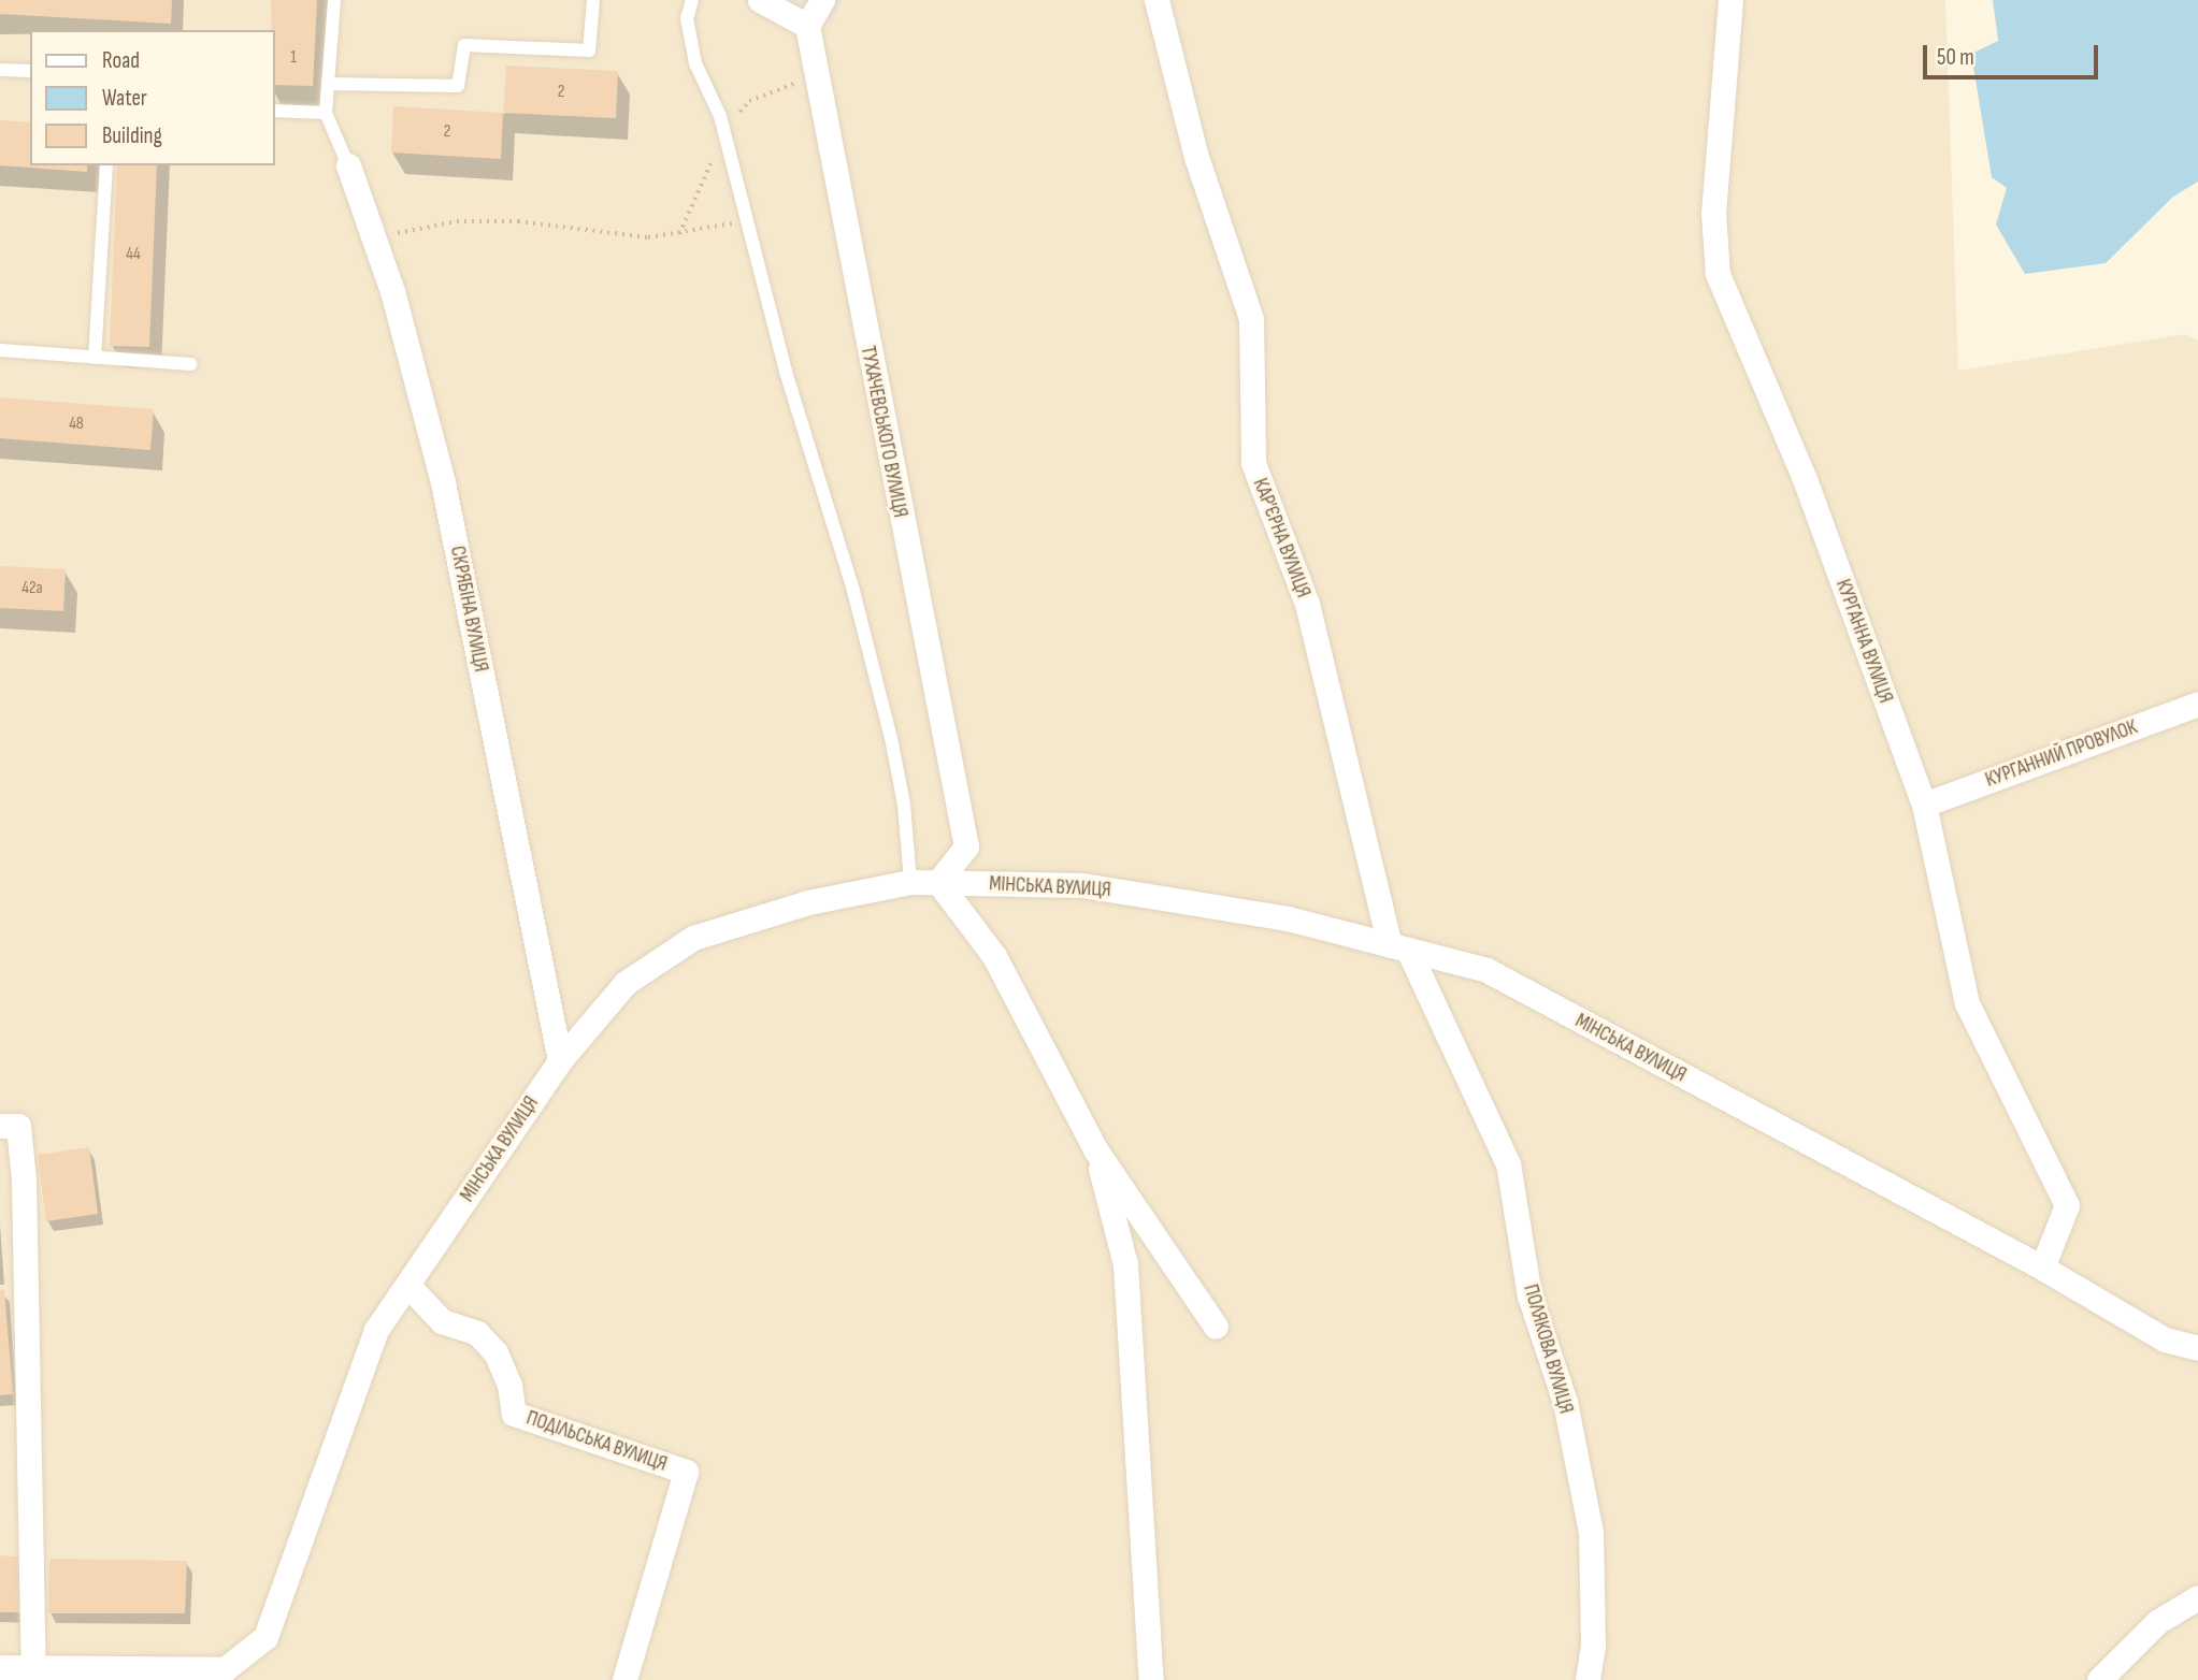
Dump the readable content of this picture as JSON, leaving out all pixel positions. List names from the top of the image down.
{
  "streets": {
    "street": [
      "ТУХАЧЕВСЬКОГО ВУЛИЦЯ",
      "КАР’ЄРНА ВУЛИЦЯ",
      "СКРЯБІНА ВУЛИЦЯ",
      "КУРГАННА ВУЛИЦЯ",
      "КУРГАННИЙ ПРОВУЛОК",
      "МІНСЬКА ВУЛИЦЯ",
      "ПОЛЯКОВА ВУЛИЦЯ",
      "ПОДІЛЬСЬКА ВУЛИЦЯ"
    ]
  },
  "crossings": [
    ["ТУХАЧЕВСЬКОГО ВУЛИЦЯ", "МІНСЬКА ВУЛИЦЯ"],
    ["КАР’ЄРНА ВУЛИЦЯ", "МІНСЬКА ВУЛИЦЯ"],
    ["КАР’ЄРНА ВУЛИЦЯ", "ПОЛЯКОВА ВУЛИЦЯ"],
    ["СКРЯБІНА ВУЛИЦЯ", "МІНСЬКА ВУЛИЦЯ"],
    ["КУРГАННА ВУЛИЦЯ", "КУРГАННИЙ ПРОВУЛОК"],
    ["КУРГАННА ВУЛИЦЯ", "МІНСЬКА ВУЛИЦЯ"],
    ["МІНСЬКА ВУЛИЦЯ", "ПОЛЯКОВА ВУЛИЦЯ"],
    ["МІНСЬКА ВУЛИЦЯ", "ПОДІЛЬСЬКА ВУЛИЦЯ"]
  ],
  "house_numbers": [
    "1",
    "2",
    "2",
    "44",
    "48",
    "42а"
  ],
  "legend": ["Road", "Water", "Building"],
  "scale_bar": "50 m"
}
